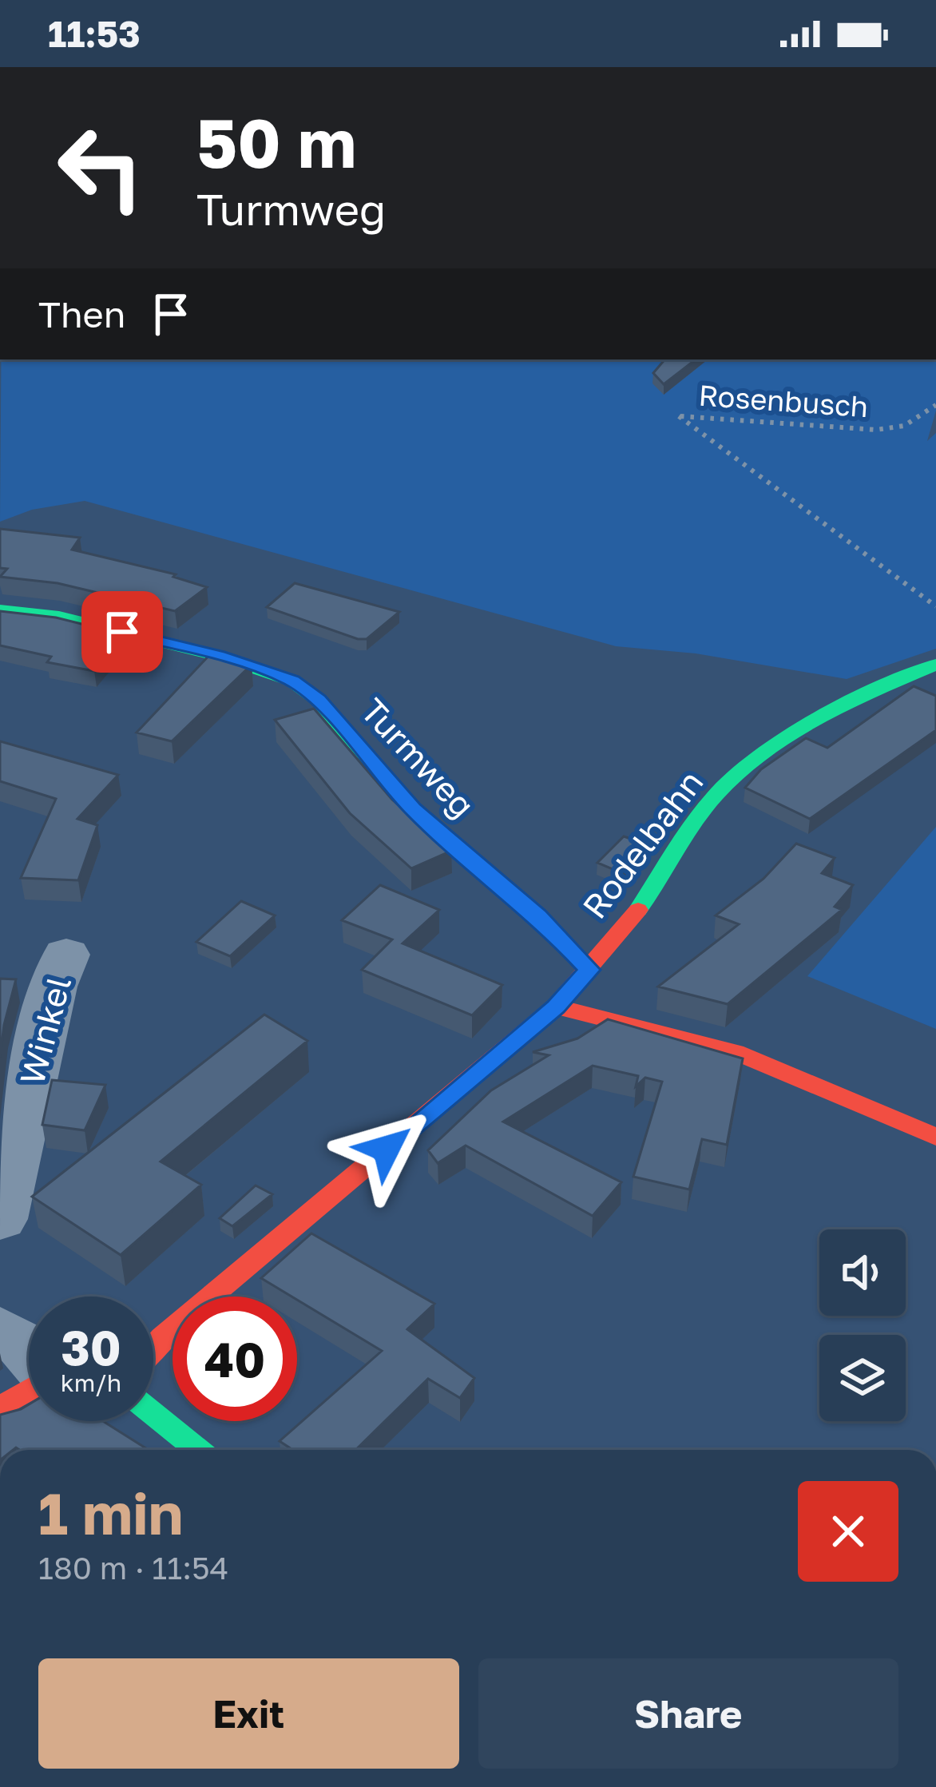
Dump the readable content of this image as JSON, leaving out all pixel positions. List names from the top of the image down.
{
  "streets": {
    "street": ["Turmweg", "Rodelbahn", "Winkel"],
    "path": ["Rosenbusch"]
  },
  "crossings": [
    ["Turmweg", "Rodelbahn"]
  ],
  "page": {
    "status": "11:53",
    "turn": ["50 m", "Turmweg"],
    "then": "Then",
    "speed": "30 km/h",
    "limit": "40",
    "heading": ["1 min", "180 m · 11:54"],
    "buttons": ["Exit", "Share"]
  }
}
